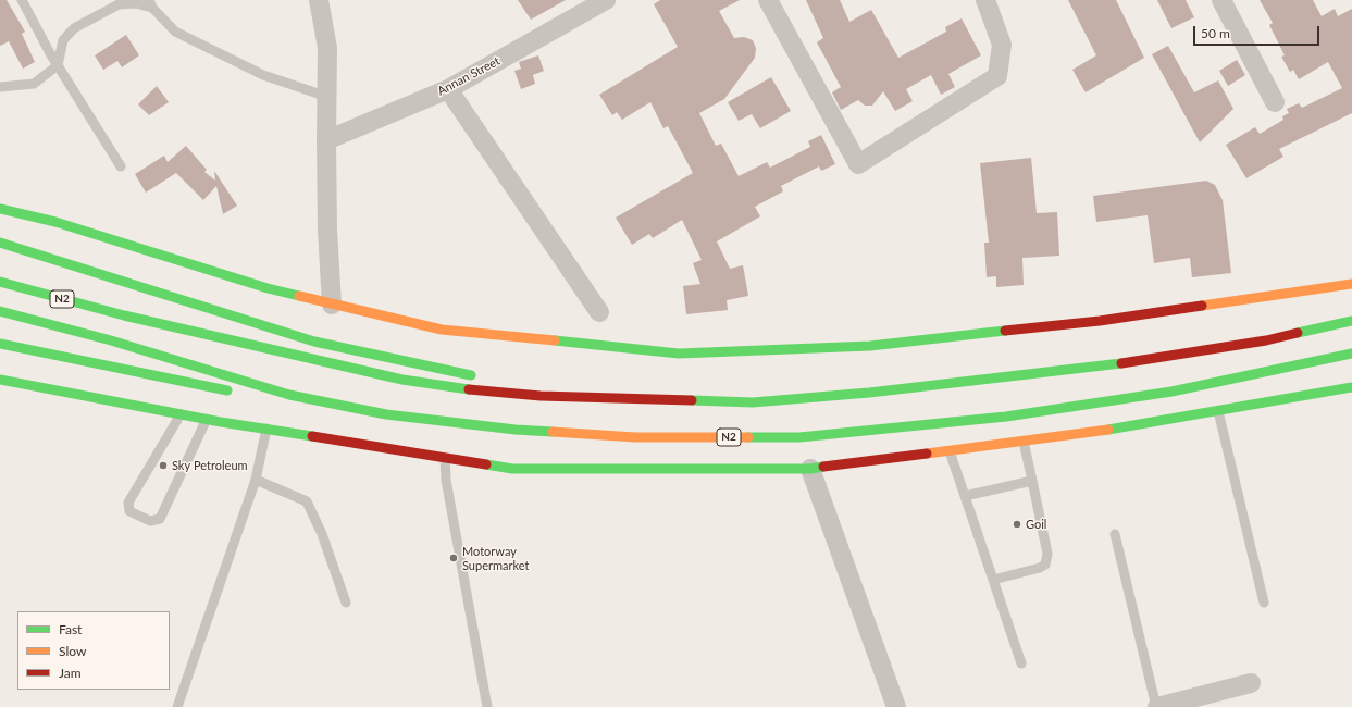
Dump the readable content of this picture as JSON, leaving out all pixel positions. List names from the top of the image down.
{
  "streets": {
    "main road": ["N2"],
    "street": ["Annan Street"]
  },
  "places": ["Sky Petroleum", "Goil", "Motorway Supermarket"],
  "legend": ["Fast", "Slow", "Jam"],
  "scale_bar": "50 m"
}
